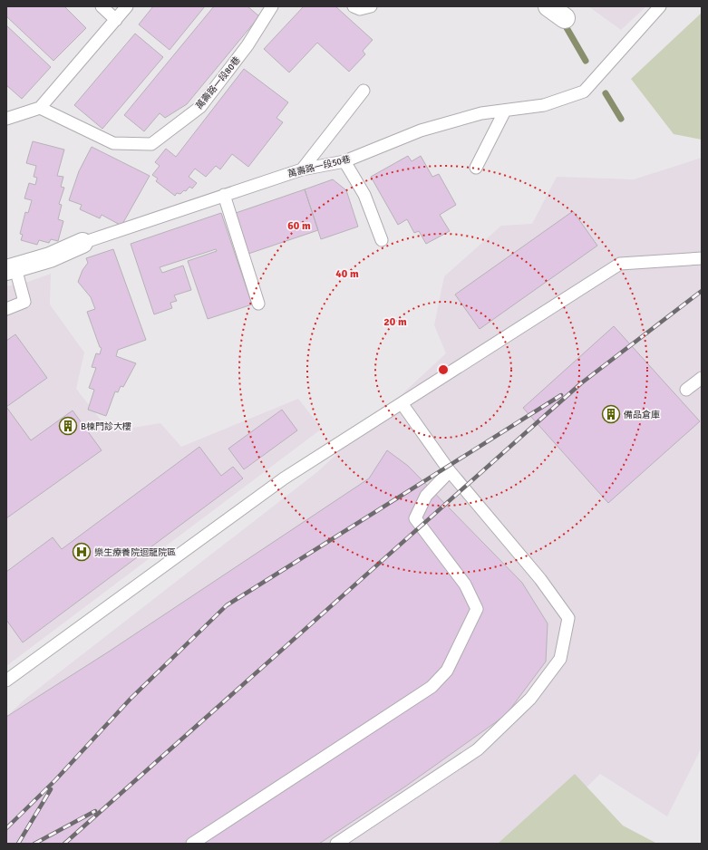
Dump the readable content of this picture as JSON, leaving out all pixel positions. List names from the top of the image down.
{
  "streets": {
    "street": ["萬壽路一段50巷"],
    "lane": ["萬壽路一段80巷"]
  },
  "places": {
    "building": ["備品倉庫", "B棟門診大樓"],
    "hospital": ["樂生療養院迴龍院區"]
  },
  "rings": ["60 m", "40 m", "20 m"]
}
